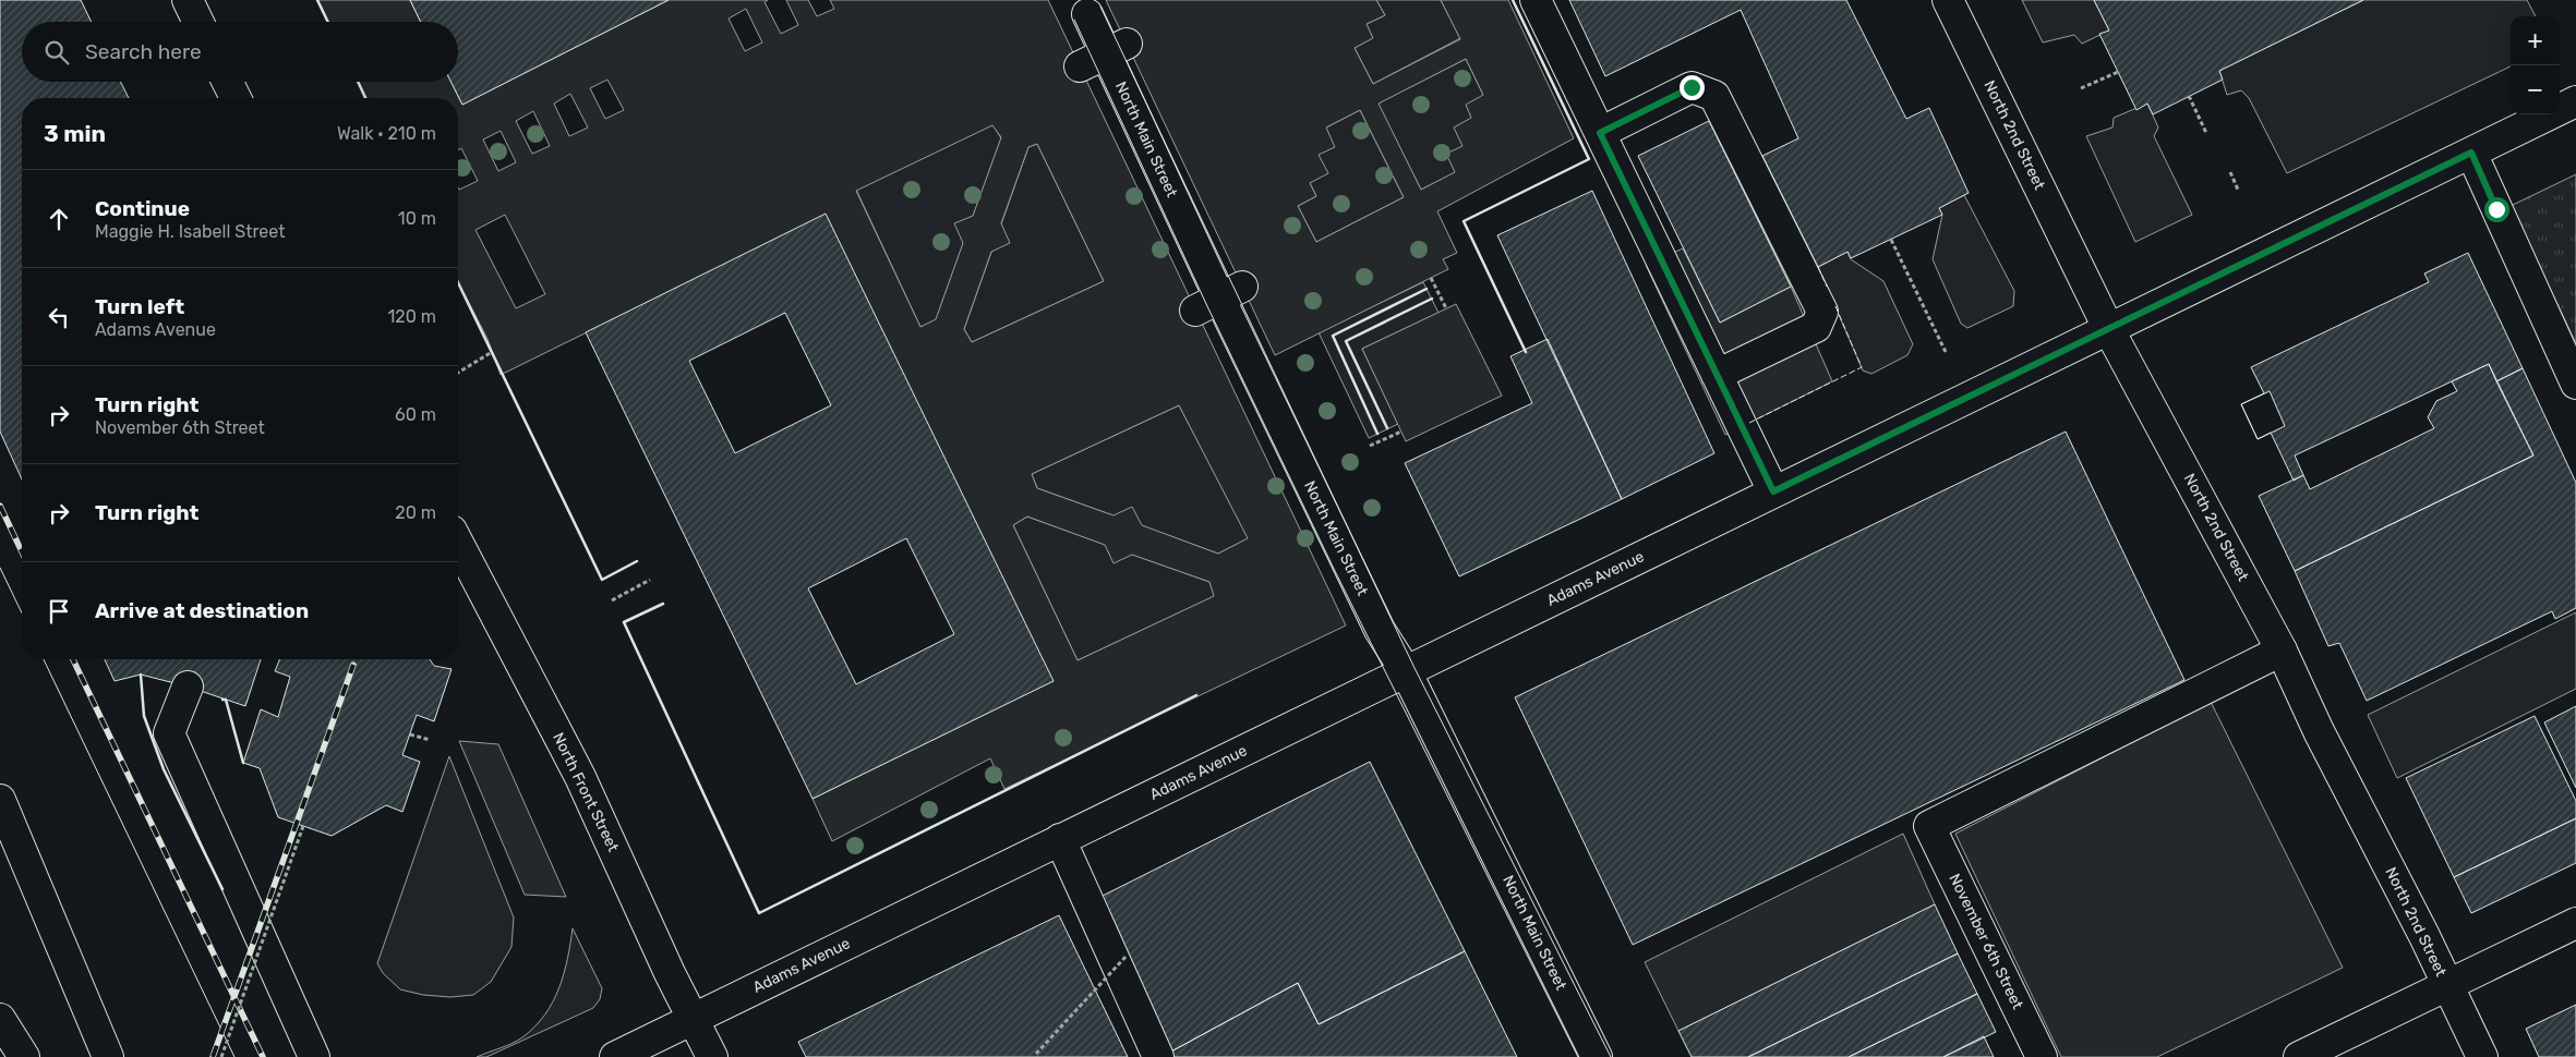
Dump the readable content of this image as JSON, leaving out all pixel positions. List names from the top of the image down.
{
  "streets": {
    "main road": [
      "North 2nd Street",
      "North Main Street",
      "Adams Avenue",
      "North Front Street",
      "November 6th Street"
    ]
  },
  "crossings": [
    ["North 2nd Street", "Adams Avenue"],
    ["North 2nd Street", "November 6th Street"],
    ["North Main Street", "Adams Avenue"],
    ["Adams Avenue", "North Front Street"]
  ],
  "page": {
    "map_buttons": ["+", "−"],
    "search": "Search here",
    "heading": ["3 min", "Walk · 210 m"],
    "list": [
      ["Continue", "Maggie H. Isabell Street", "10 m"],
      ["Turn left", "Adams Avenue", "120 m"],
      ["Turn right", "November 6th Street", "60 m"],
      ["Turn right", "20 m"],
      "Arrive at destination"
    ]
  }
}
